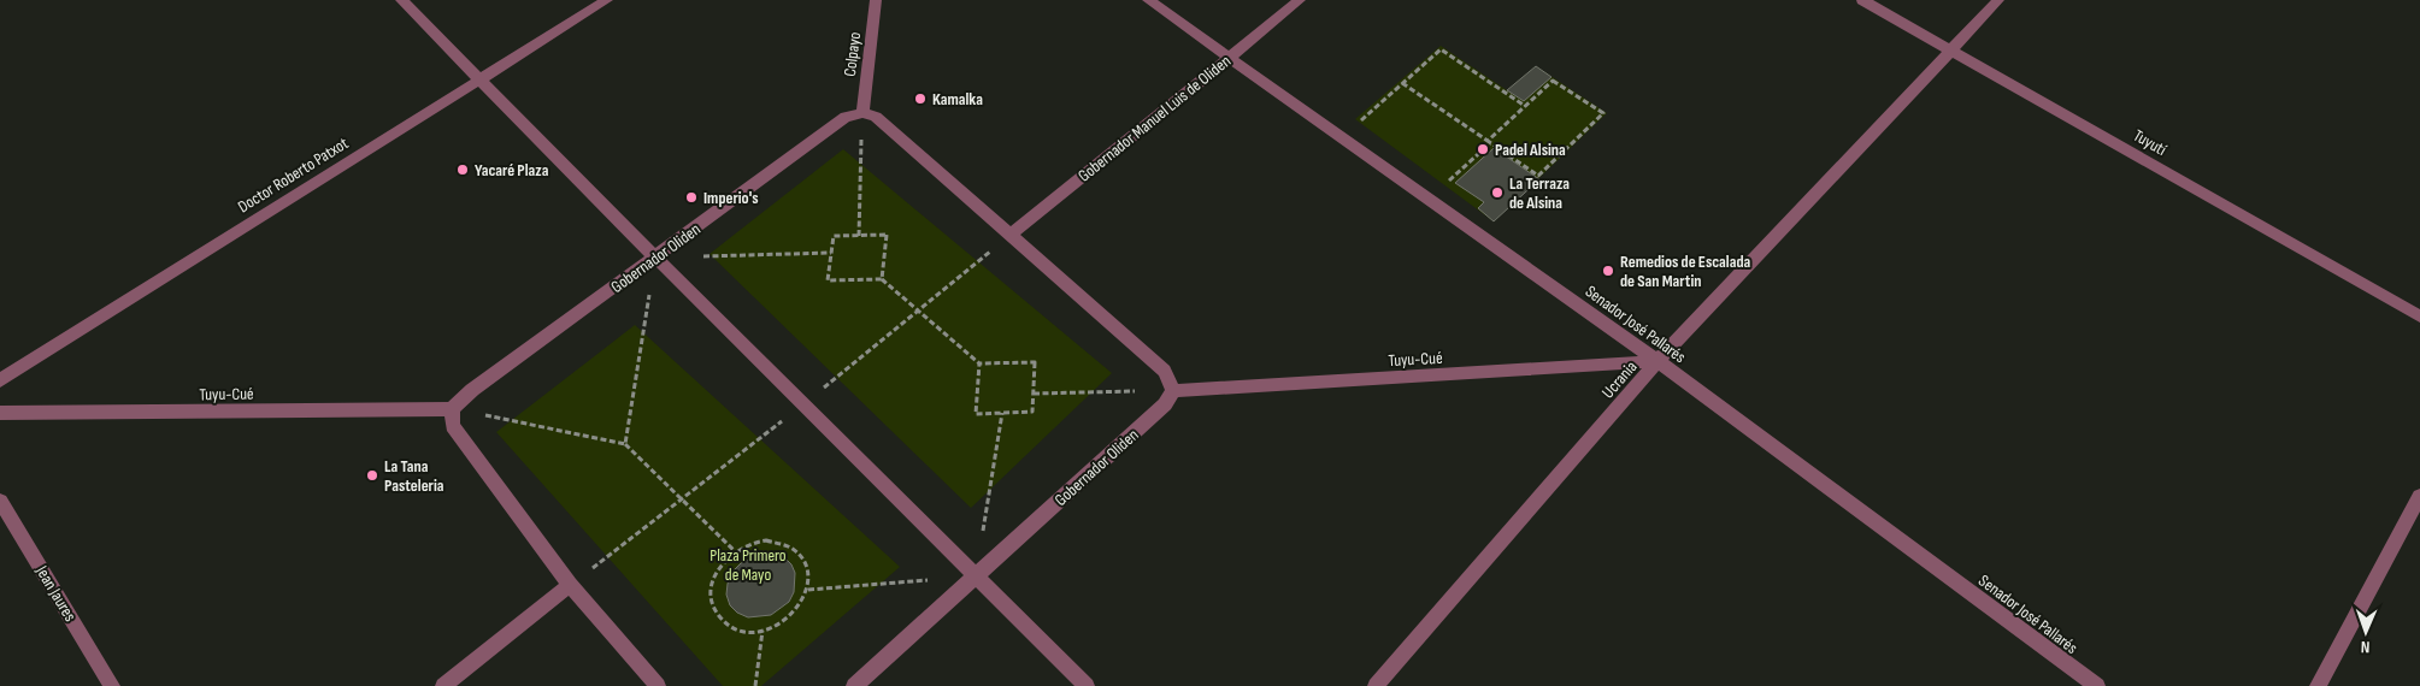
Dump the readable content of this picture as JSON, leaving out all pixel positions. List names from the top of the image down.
{
  "streets": {
    "street": [
      "Colpayo",
      "Gobernador Manuel Luis de Oliden",
      "Tuyutí",
      "Doctor Roberto Patxot",
      "Gobernador Oliden",
      "Senador José Pallarés",
      "Tuyu-Cué",
      "Ucrania",
      "Jean Jaures"
    ]
  },
  "crossings": [
    ["Colpayo", "Gobernador Oliden"],
    ["Gobernador Manuel Luis de Oliden", "Senador José Pallarés"],
    ["Tuyutí", "Ucrania"],
    ["Gobernador Oliden", "Tuyu-Cué"],
    ["Senador José Pallarés", "Tuyu-Cué"],
    ["Senador José Pallarés", "Ucrania"],
    ["Tuyu-Cué", "Ucrania"]
  ],
  "parks": ["Plaza Primero de Mayo"],
  "places": [
    "Kamalka",
    "Padel Alsina",
    "Yacaré Plaza",
    "La Terraza de Alsina",
    "Imperio's",
    "Remedios de Escalada de San Martin",
    "La Tana Pasteleria"
  ],
  "north": "bottom"
}
